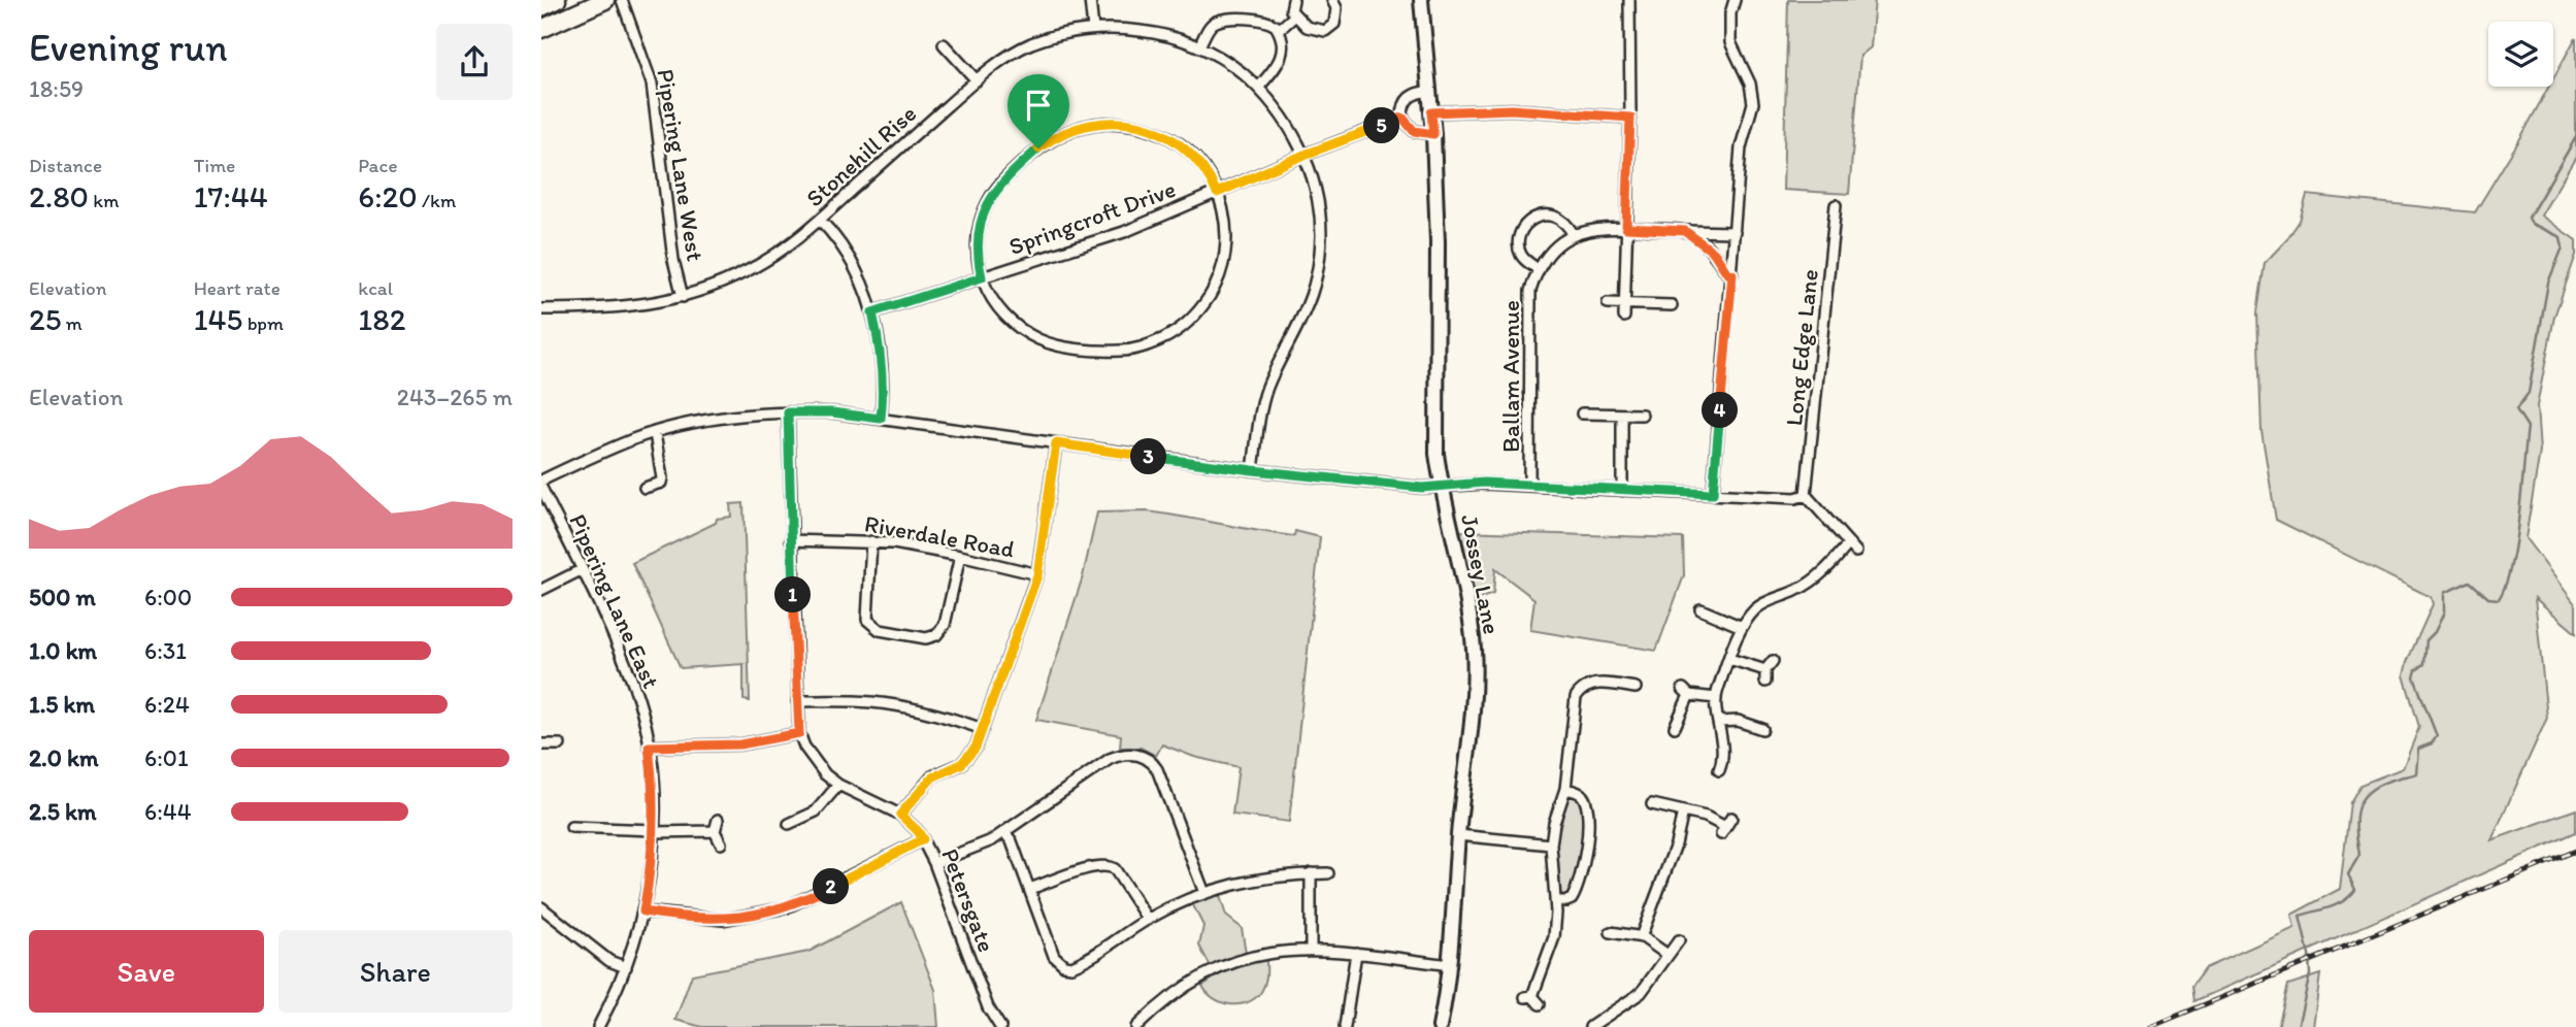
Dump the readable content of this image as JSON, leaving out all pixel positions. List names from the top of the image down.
{
  "streets": {
    "street": [
      "Stonehill Rise",
      "Pipering Lane West",
      "Springcroft Drive",
      "Long Edge Lane",
      "Ballam Avenue",
      "Riverdale Road",
      "Jossey Lane",
      "Pipering Lane East",
      "Petersgate"
    ]
  },
  "crossings": [
    ["Stonehill Rise", "Pipering Lane West"],
    ["Stonehill Rise", "Springcroft Drive"],
    ["Riverdale Road", "Petersgate"]
  ],
  "page": {
    "heading": ["Evening run", "18:59"],
    "pins": [
      "5",
      "4",
      "3",
      "1",
      "2"
    ],
    "stats": [
      ["Distance", "2.80 km"],
      ["Time", "17:44"],
      ["Pace", "6:20 /km"],
      ["Elevation", "25 m"],
      ["Heart rate", "145 bpm"],
      ["kcal", "182"]
    ],
    "chart": ["Elevation", "243–265 m"],
    "list": [
      {
        "name": "500 m",
        "note": "6:00"
      },
      {
        "name": "1.0 km",
        "note": "6:31"
      },
      {
        "name": "1.5 km",
        "note": "6:24"
      },
      {
        "name": "2.0 km",
        "note": "6:01"
      },
      {
        "name": "2.5 km",
        "note": "6:44"
      }
    ],
    "buttons": ["Save", "Share"]
  }
}
